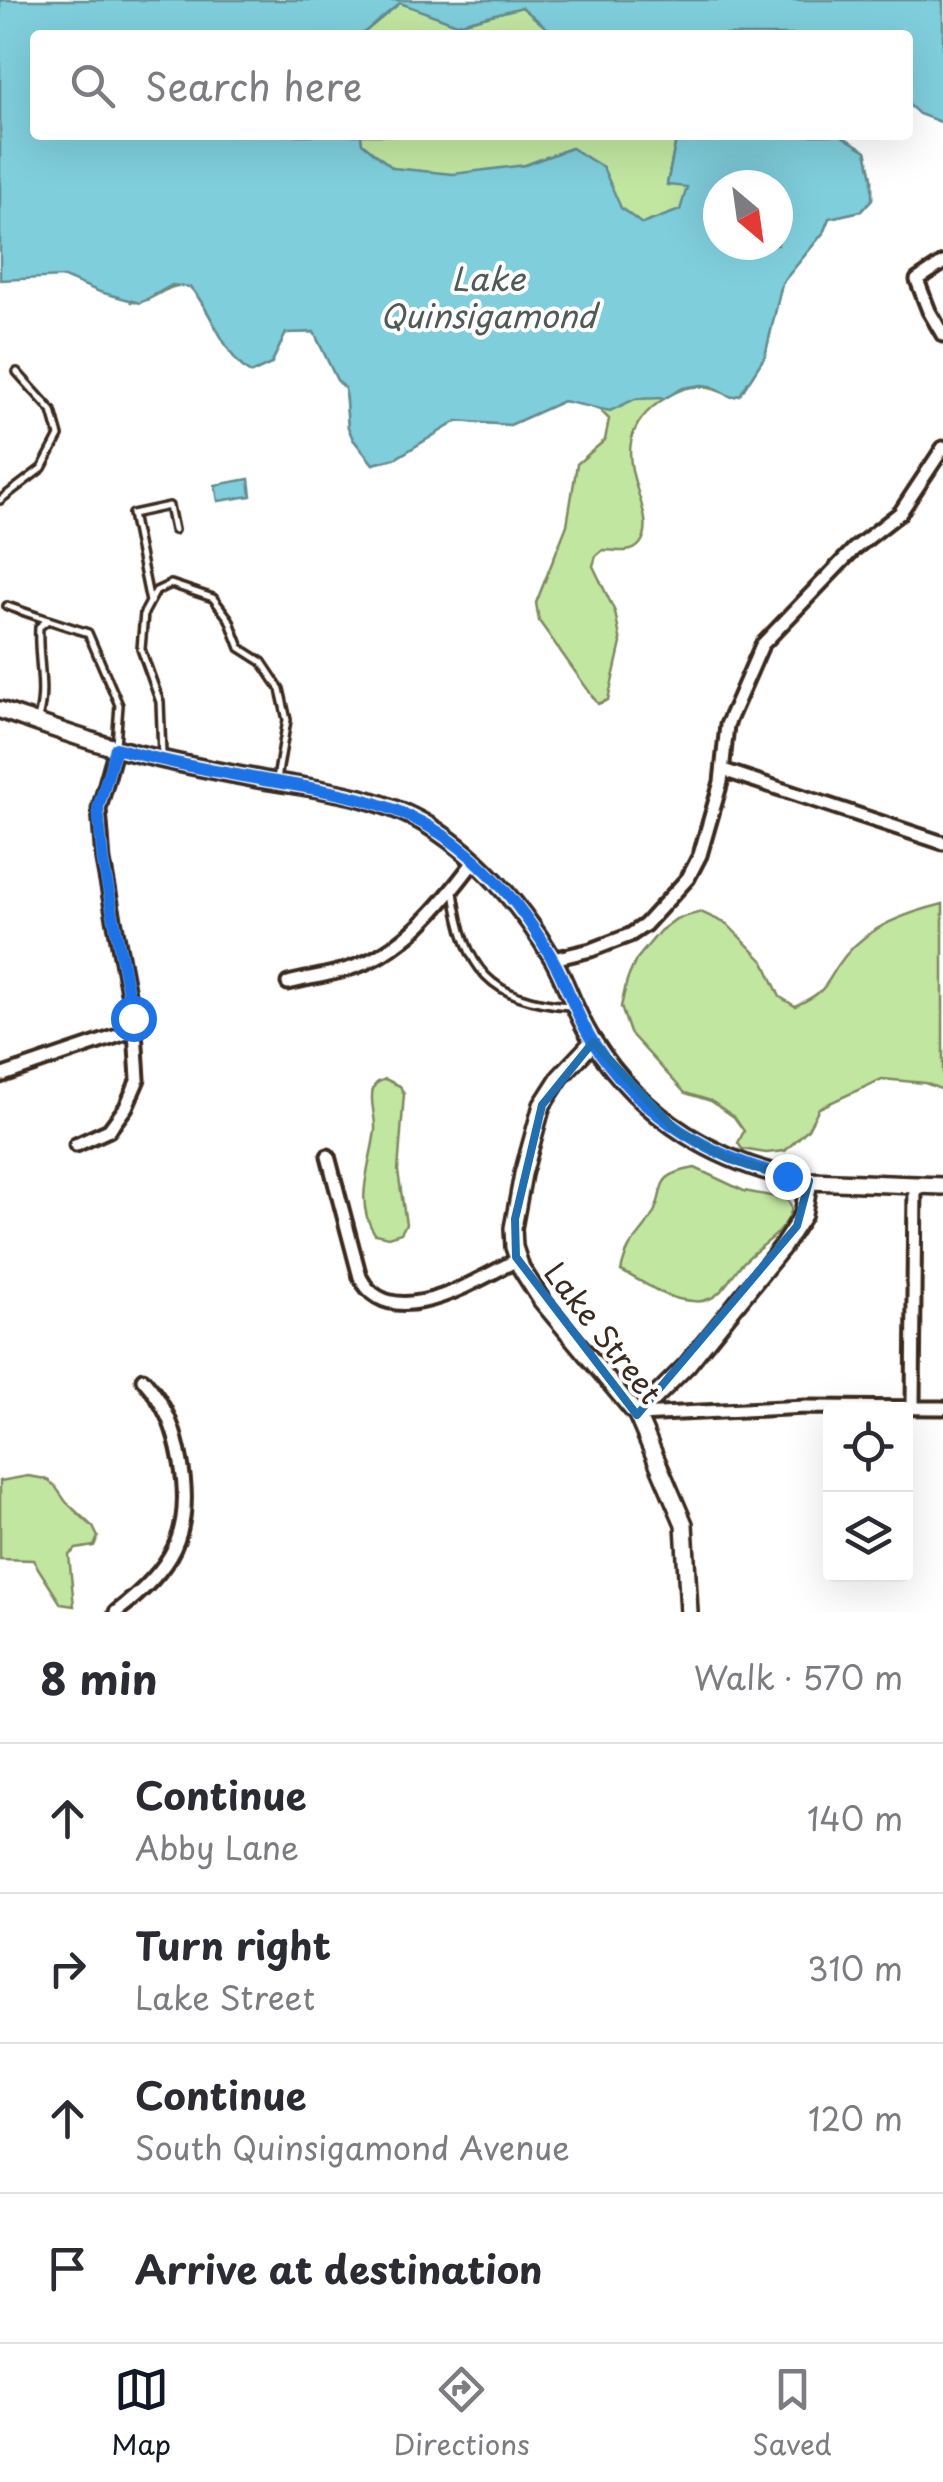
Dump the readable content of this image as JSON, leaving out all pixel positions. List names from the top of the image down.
{
  "streets": {
    "main road": ["Lake Street"]
  },
  "water": ["Lake Quinsigamond"],
  "north": "bottom right",
  "page": {
    "search": "Search here",
    "heading": ["8 min", "Walk · 570 m"],
    "list": [
      ["Continue", "Abby Lane", "140 m"],
      ["Turn right", "Lake Street", "310 m"],
      ["Continue", "South Quinsigamond Avenue", "120 m"],
      "Arrive at destination"
    ],
    "nav": ["Map", "Directions", "Saved"]
  }
}
